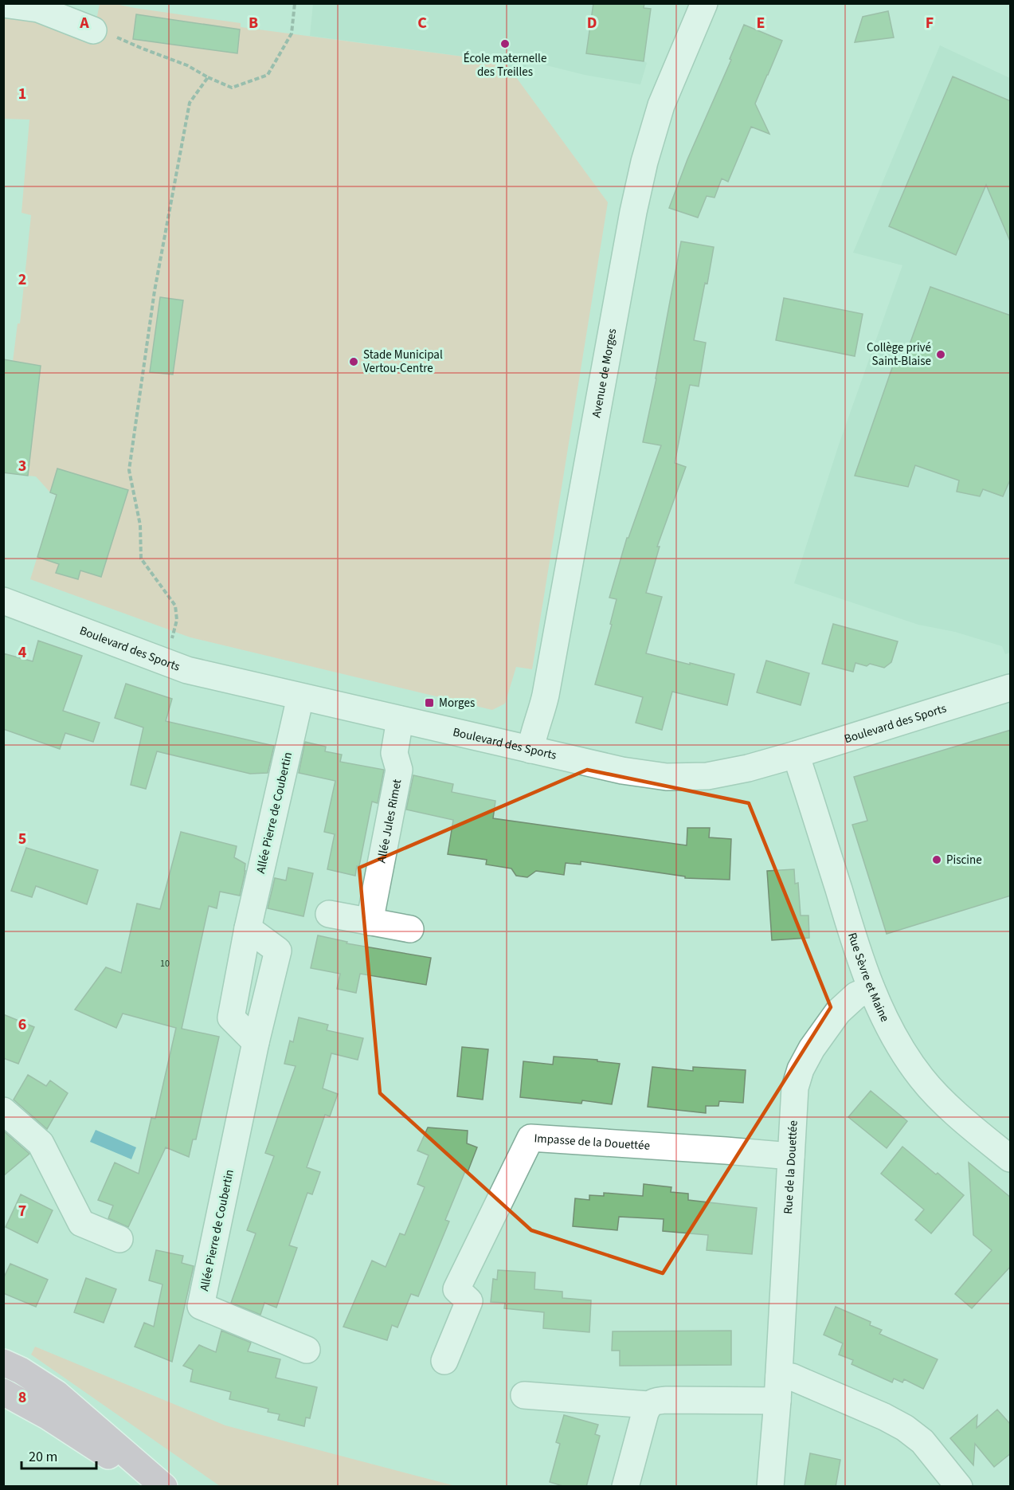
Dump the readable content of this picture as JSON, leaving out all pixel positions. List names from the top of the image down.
{
  "streets": {
    "street": [
      "Avenue de Morges",
      "Boulevard des Sports",
      "Allée Pierre de Coubertin",
      "Allée Jules Rimet",
      "Rue Sèvre et Maine",
      "Impasse de la Douettée",
      "Rue de la Douettée"
    ]
  },
  "crossings": [
    ["Avenue de Morges", "Boulevard des Sports"],
    ["Boulevard des Sports", "Allée Pierre de Coubertin"],
    ["Boulevard des Sports", "Allée Jules Rimet"],
    ["Boulevard des Sports", "Rue Sèvre et Maine"],
    ["Rue Sèvre et Maine", "Rue de la Douettée"],
    ["Impasse de la Douettée", "Rue de la Douettée"]
  ],
  "places": {
    "other": [
      "École maternelle des Treilles",
      "Collège privé Saint-Blaise",
      "Stade Municipal Vertou-Centre",
      "Piscine"
    ],
    "transit": ["Morges"]
  },
  "house_numbers": ["10"],
  "scale_bar": "20 m",
  "grid": {
    "columns": [
      "A",
      "B",
      "C",
      "D",
      "E",
      "F"
    ],
    "rows": [
      "1",
      "2",
      "3",
      "4",
      "5",
      "6",
      "7",
      "8"
    ]
  }
}
